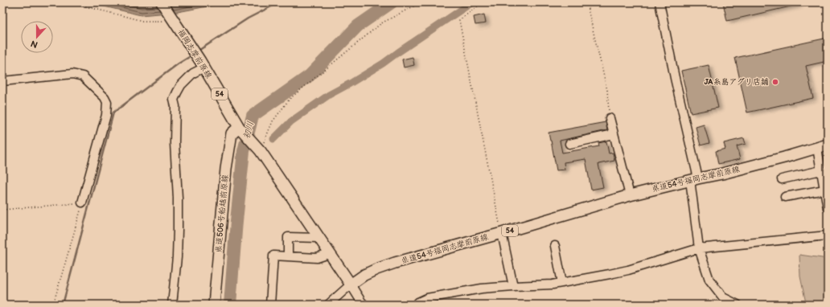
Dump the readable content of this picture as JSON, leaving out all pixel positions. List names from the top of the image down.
{
  "streets": {
    "main road": [
      "福岡志摩前原線",
      "54",
      "県道54号福岡志摩前原線",
      "県道506号船越前原線"
    ]
  },
  "crossings": [
    ["福岡志摩前原線", "54"],
    ["福岡志摩前原線", "県道506号船越前原線"],
    ["54", "県道54号福岡志摩前原線"]
  ],
  "water": ["初川"],
  "places": ["JA糸島アグリ店舗"],
  "north": "bottom"
}
